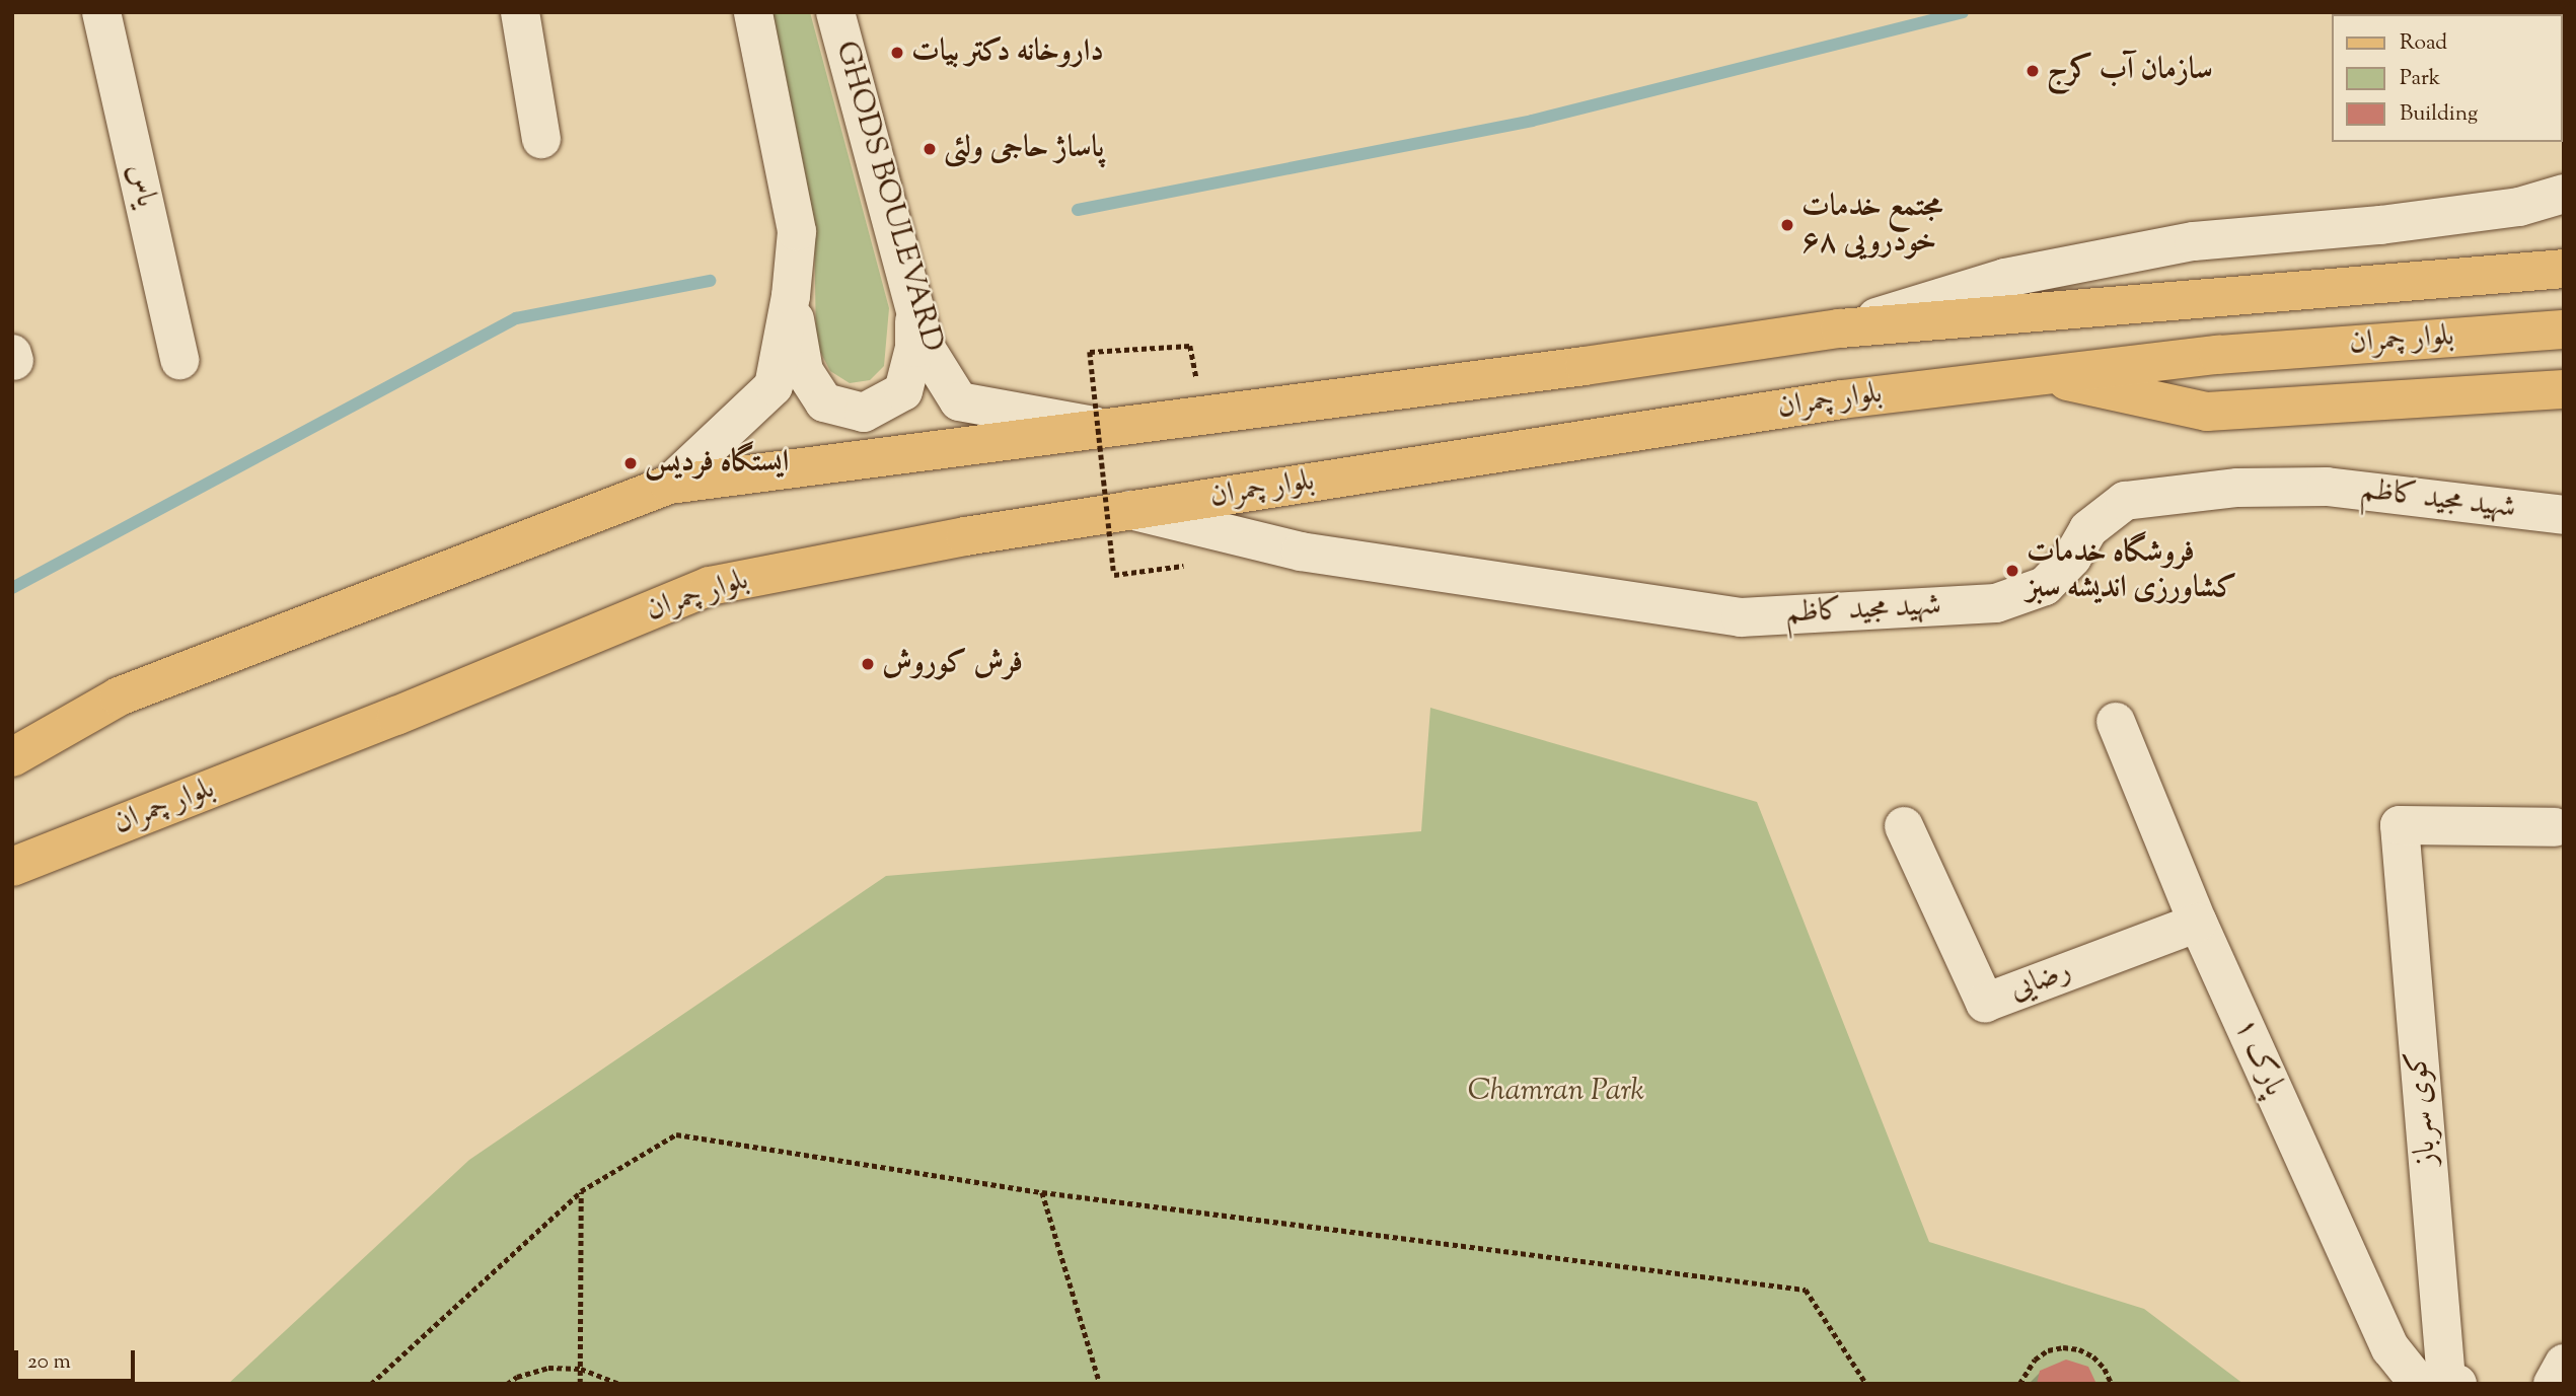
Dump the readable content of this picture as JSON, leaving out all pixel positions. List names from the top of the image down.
{
  "streets": {
    "main road": ["بلوار چمران"],
    "street": [
      "یاس",
      "GHODS BOULEVARD",
      "شهید مجید کاظم",
      "رضایی",
      "پارک ۱",
      "کوی سرباز"
    ]
  },
  "crossings": [
    ["GHODS BOULEVARD", "بلوار چمران"],
    ["بلوار چمران", "شهید مجید کاظم"],
    ["رضایی", "پارک ۱"],
    ["پارک ۱", "کوی سرباز"]
  ],
  "parks": ["Chamran Park"],
  "places": [
    "داروخانه دکتر بیات",
    "سازمان آب کرج",
    "پاساژ حاجی ولئی",
    "مجتمع خدمات خودرویی ۶۸",
    "ایستگاه فردیس",
    "فروشگاه خدمات کشاورزی اندیشه سبز",
    "فرش کوروش"
  ],
  "legend": ["Road", "Park", "Building"],
  "scale_bar": "20 m"
}
